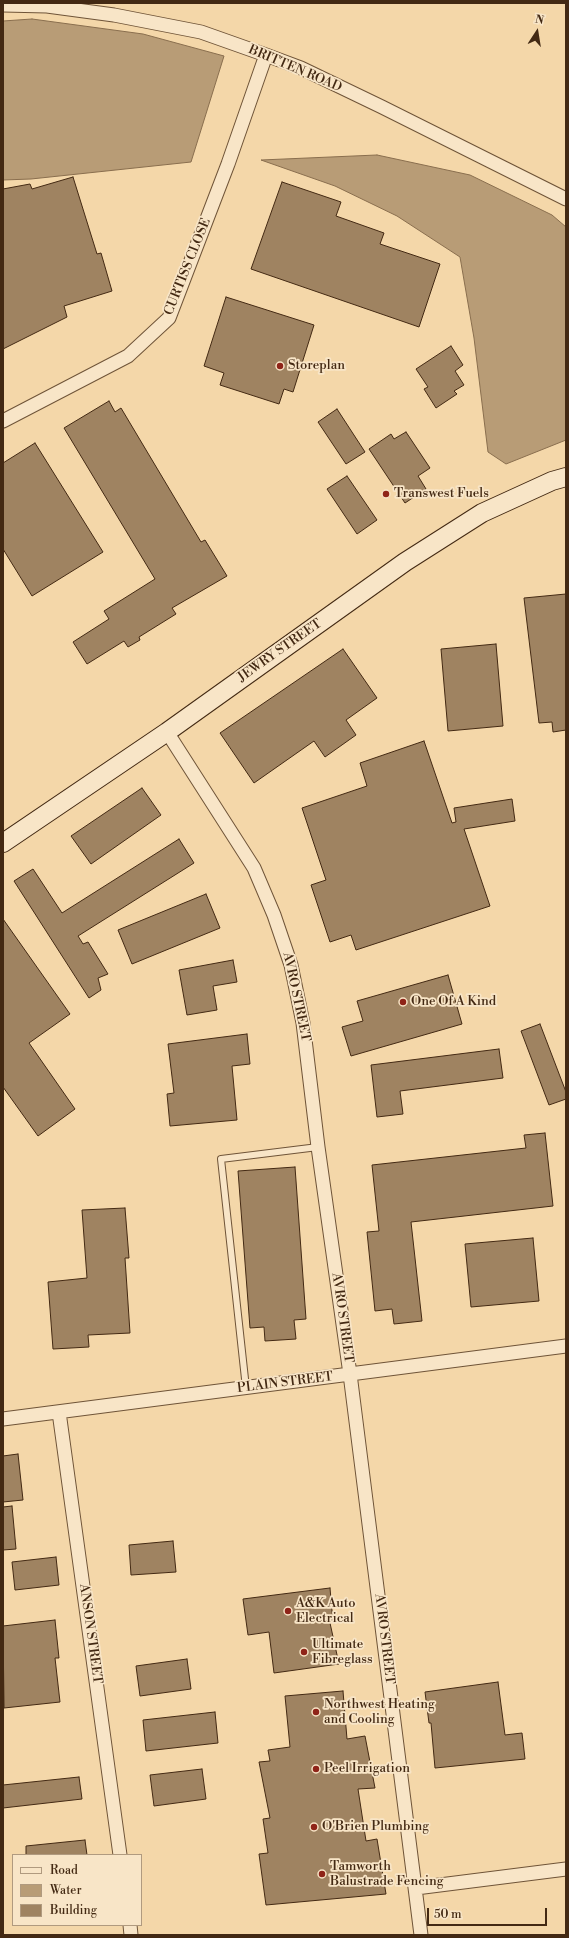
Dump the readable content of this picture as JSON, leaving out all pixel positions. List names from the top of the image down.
{
  "streets": {
    "main road": ["JEWRY STREET"],
    "street": [
      "BRITTEN ROAD",
      "CURTISS CLOSE",
      "AVRO STREET",
      "PLAIN STREET",
      "ANSON STREET"
    ]
  },
  "crossings": [
    ["BRITTEN ROAD", "CURTISS CLOSE"],
    ["JEWRY STREET", "AVRO STREET"],
    ["AVRO STREET", "PLAIN STREET"],
    ["PLAIN STREET", "ANSON STREET"]
  ],
  "places": [
    "Storeplan",
    "Transwest Fuels",
    "One Of A Kind",
    "A&K Auto Electrical",
    "Ultimate Fibreglass",
    "Northwest Heating and Cooling",
    "Peel Irrigation",
    "O'Brien Plumbing",
    "Tamworth Balustrade Fencing"
  ],
  "legend": ["Road", "Water", "Building"],
  "scale_bar": "50 m",
  "north": "top"
}
